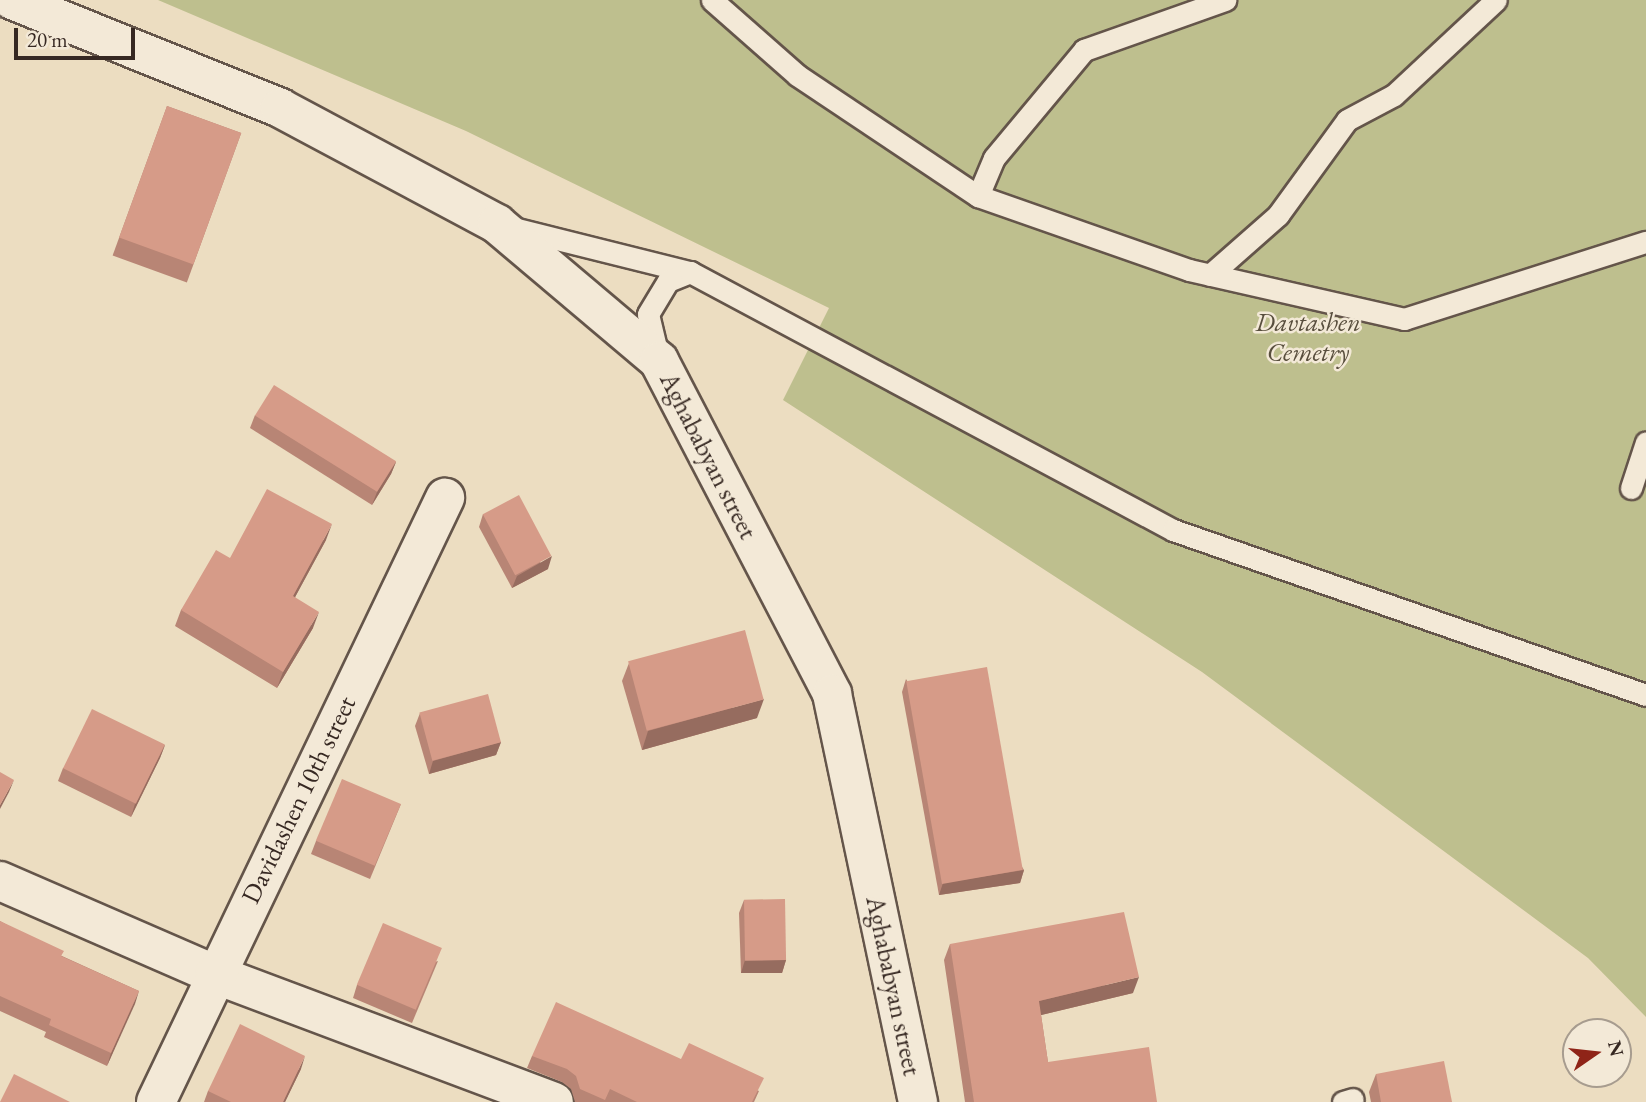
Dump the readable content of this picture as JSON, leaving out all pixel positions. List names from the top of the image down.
{
  "streets": {
    "street": ["Aghababyan street", "Davidashen 10th street"]
  },
  "parks": ["Davtashen Cemetry"],
  "scale_bar": "20 m",
  "north": "right"
}
